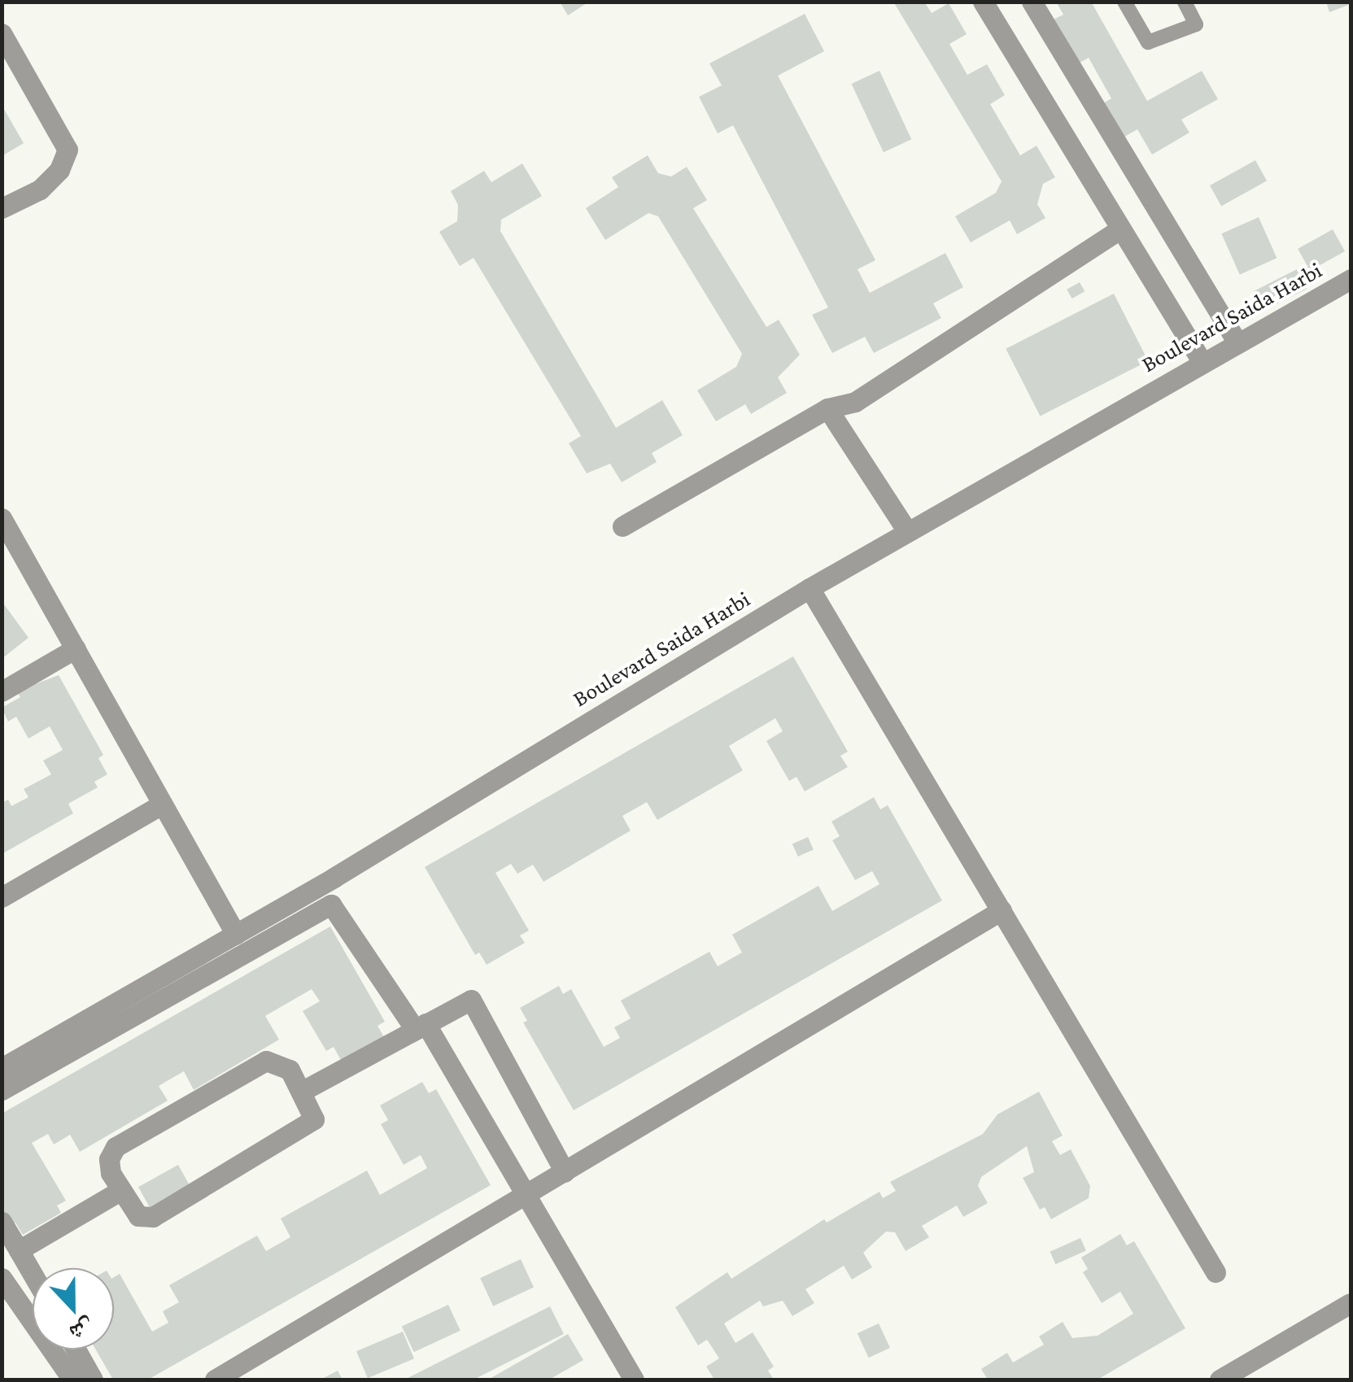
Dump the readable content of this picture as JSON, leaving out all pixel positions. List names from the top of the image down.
{
  "streets": {
    "street": ["Boulevard Saida Harbi"]
  },
  "north": "bottom"
}
